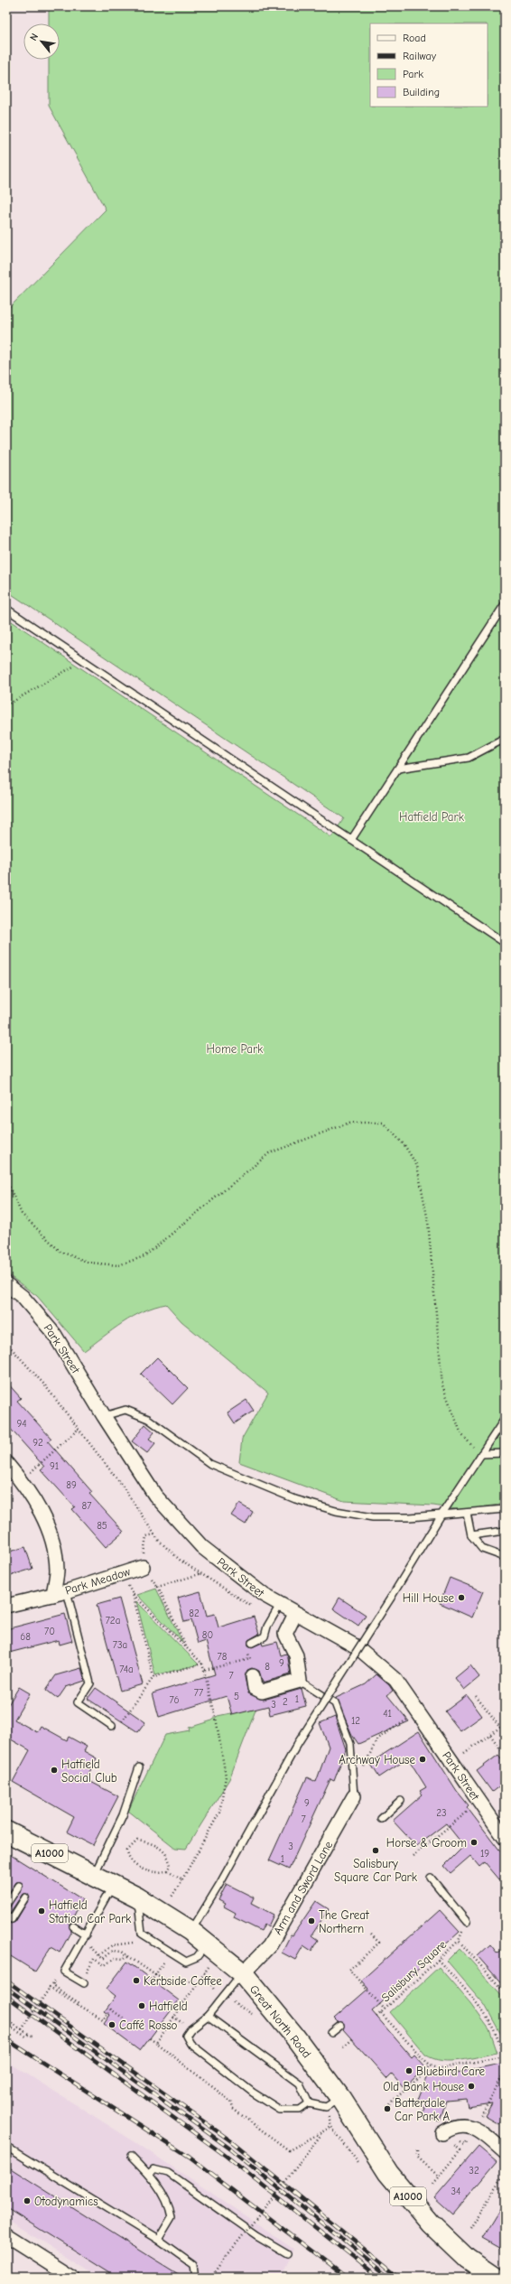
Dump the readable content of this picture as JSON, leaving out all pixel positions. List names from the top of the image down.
{
  "streets": {
    "main road": ["A1000", "Great North Road"],
    "street": ["Park Street", "Park Meadow", "Arm and Sword Lane"],
    "path": ["Salisbury Square"]
  },
  "crossings": [
    ["Arm and Sword Lane", "Great North Road"]
  ],
  "parks": ["Hatfield Park", "Home Park"],
  "places": [
    "Hill House",
    "Archway House",
    "Hatfield Social Club",
    "Horse & Groom",
    "Salisbury Square Car Park",
    "Hatfield Station Car Park",
    "The Great Northern",
    "Kerbside Coffee",
    "Hatfield",
    "Caffé Rosso",
    "Bluebird Care",
    "Old Bank House",
    "Batterdale Car Park A",
    "Otodynamics"
  ],
  "house_numbers": [
    "94",
    "92",
    "91",
    "89",
    "87",
    "85",
    "82",
    "72a",
    "70",
    "80",
    "68",
    "73a",
    "78",
    "9",
    "8",
    "74a",
    "7",
    "77",
    "5",
    "1",
    "76",
    "2",
    "3",
    "41",
    "12",
    "9",
    "23",
    "7",
    "3",
    "19",
    "1",
    "32",
    "34"
  ],
  "legend": [
    "Road",
    "Railway",
    "Park",
    "Building"
  ],
  "north": "top left"
}
